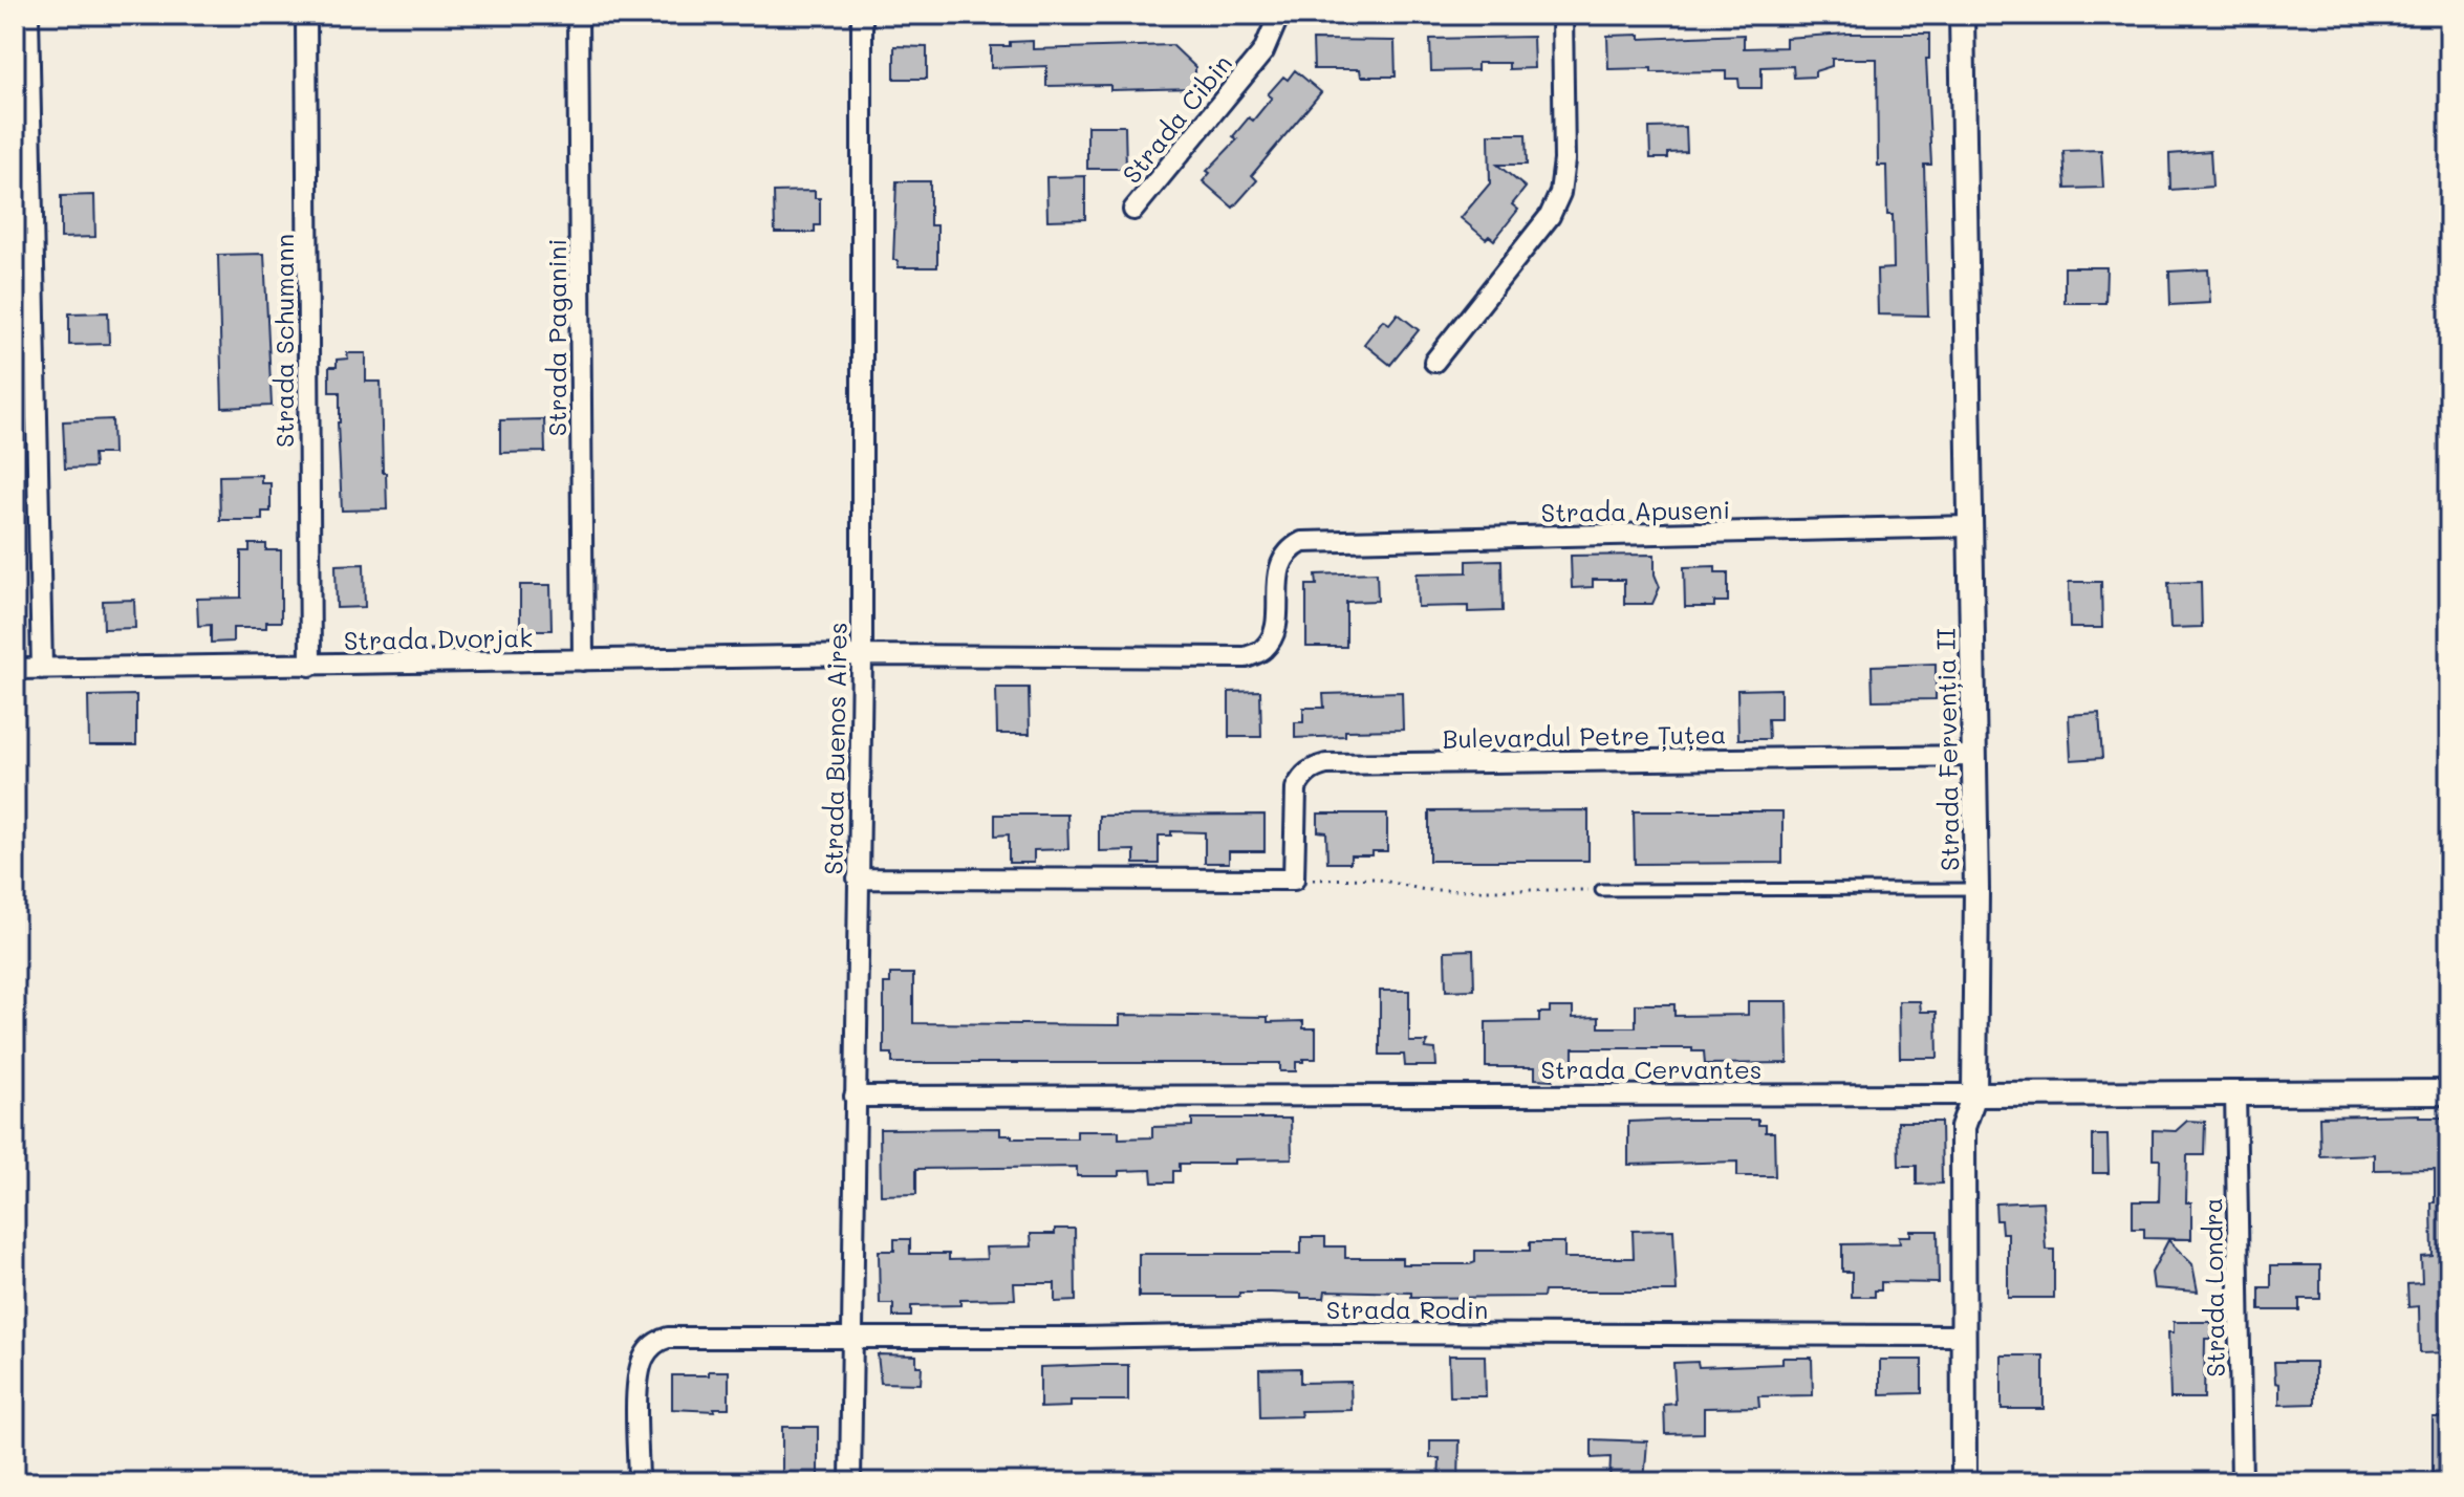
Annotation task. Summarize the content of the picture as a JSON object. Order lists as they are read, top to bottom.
{
  "streets": {
    "street": [
      "Strada Cibin",
      "Strada Paganini",
      "Strada Schumann",
      "Strada Apuseni",
      "Strada Dvorjak",
      "Bulevardul Petre Țuțea",
      "Strada Buenos Aires",
      "Strada Fervenția II",
      "Strada Cervantes",
      "Strada Londra",
      "Strada Rodin"
    ]
  },
  "crossings": [
    ["Strada Paganini", "Strada Dvorjak"],
    ["Strada Schumann", "Strada Dvorjak"],
    ["Strada Apuseni", "Strada Dvorjak"],
    ["Strada Apuseni", "Strada Fervenția II"],
    ["Strada Dvorjak", "Strada Buenos Aires"],
    ["Bulevardul Petre Țuțea", "Strada Fervenția II"],
    ["Strada Buenos Aires", "Strada Cervantes"],
    ["Strada Buenos Aires", "Strada Rodin"],
    ["Strada Fervenția II", "Strada Cervantes"],
    ["Strada Fervenția II", "Strada Rodin"],
    ["Strada Cervantes", "Strada Londra"]
  ]
}
